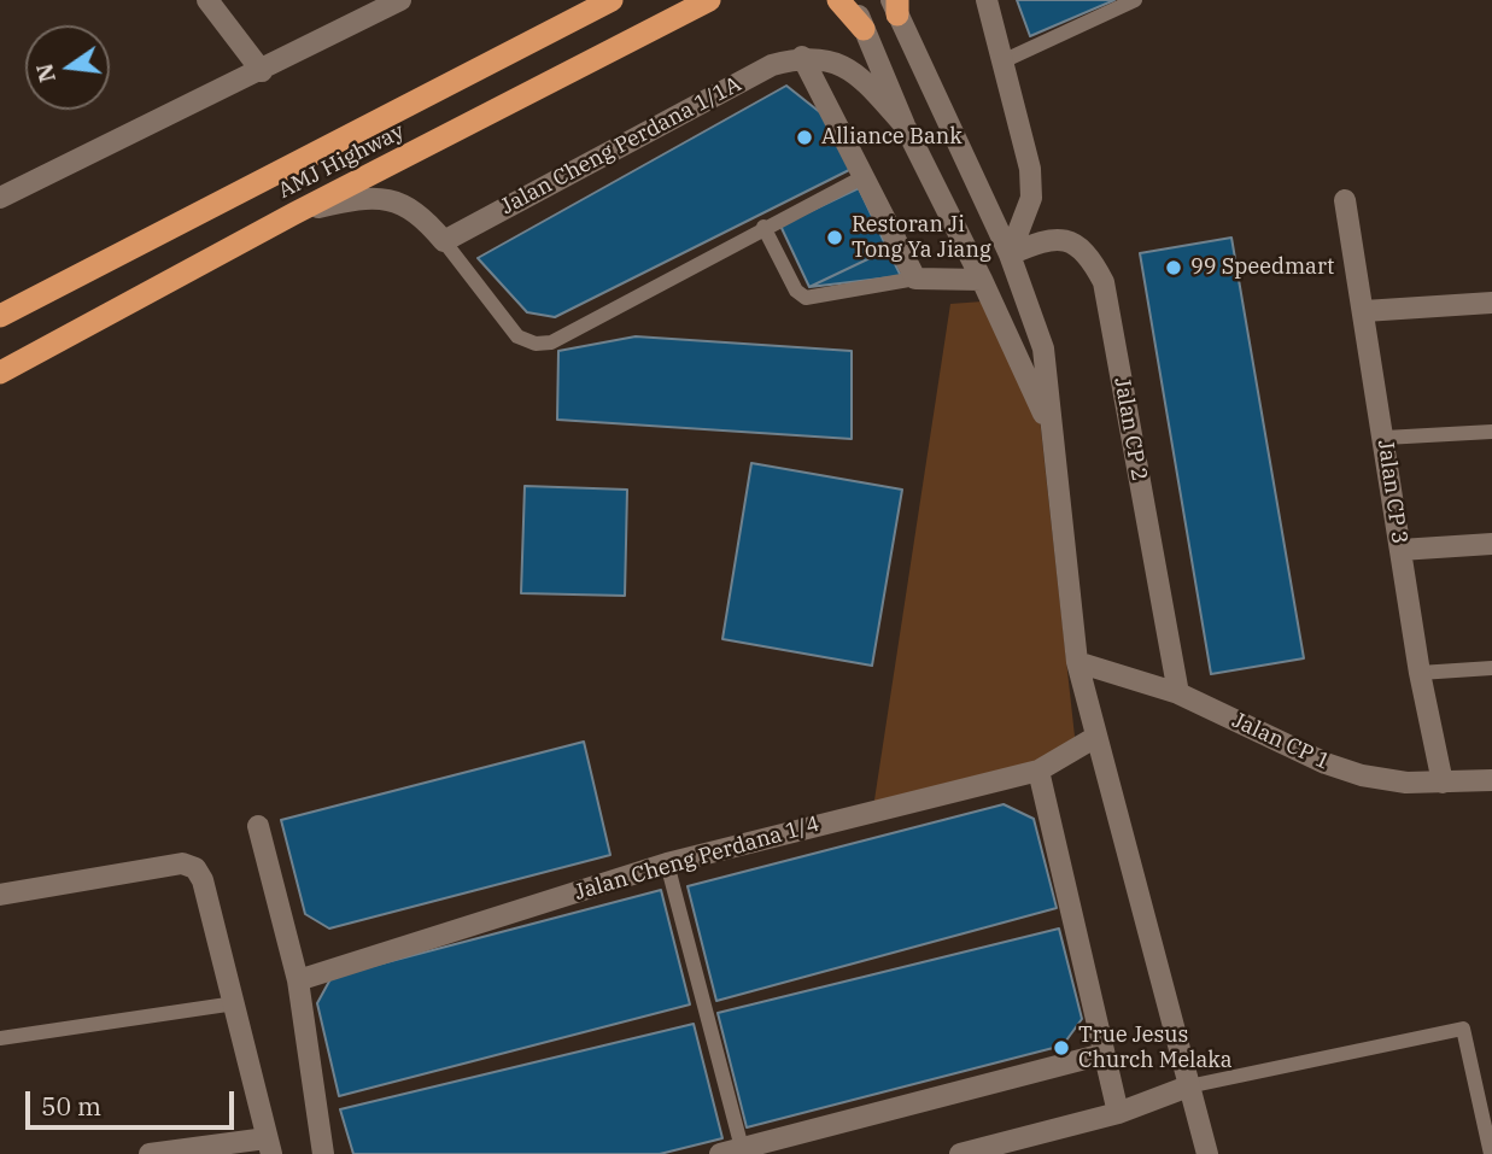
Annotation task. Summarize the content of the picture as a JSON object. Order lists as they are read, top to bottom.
{
  "streets": {
    "highway": ["AMJ Highway"],
    "street": [
      "Jalan Cheng Perdana 1/1A",
      "Jalan CP 2",
      "Jalan CP 3",
      "Jalan CP 1",
      "Jalan Cheng Perdana 1/4"
    ]
  },
  "crossings": [
    ["Jalan CP 2", "Jalan CP 1"],
    ["Jalan CP 3", "Jalan CP 1"]
  ],
  "places": [
    "Alliance Bank",
    "Restoran Ji Tong Ya Jiang",
    "99 Speedmart",
    "True Jesus Church Melaka"
  ],
  "scale_bar": "50 m",
  "north": "left"
}
